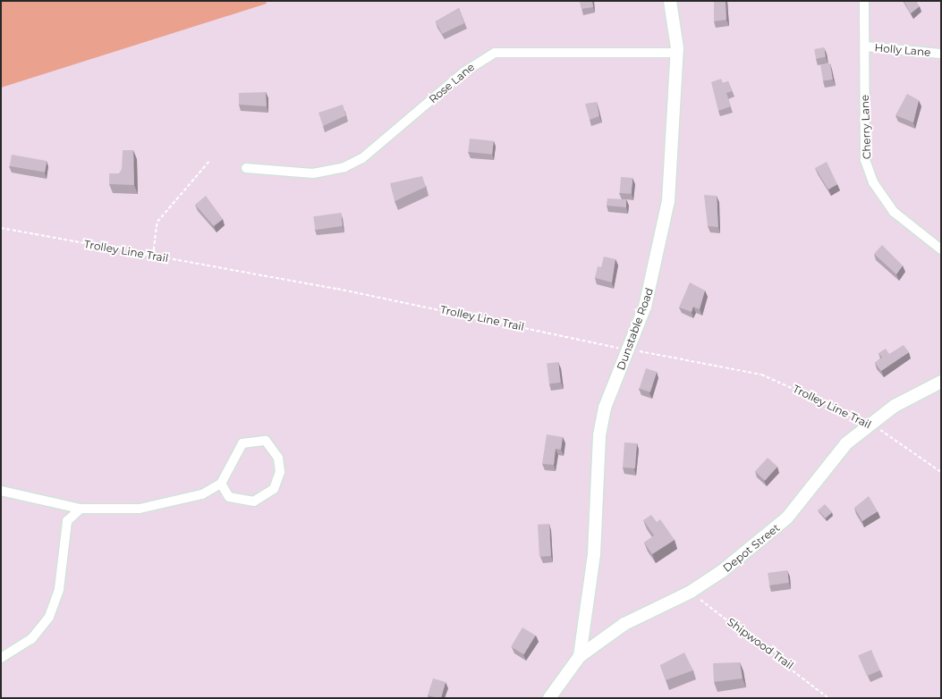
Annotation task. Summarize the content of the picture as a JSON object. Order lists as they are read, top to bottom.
{
  "streets": {
    "street": [
      "Holly Lane",
      "Rose Lane",
      "Cherry Lane",
      "Dunstable Road",
      "Depot Street"
    ],
    "path": ["Trolley Line Trail", "Shipwood Trail"]
  },
  "crossings": [
    ["Holly Lane", "Cherry Lane"],
    ["Rose Lane", "Dunstable Road"],
    ["Trolley Line Trail", "Dunstable Road"],
    ["Trolley Line Trail", "Depot Street"],
    ["Dunstable Road", "Depot Street"],
    ["Depot Street", "Shipwood Trail"]
  ]
}
